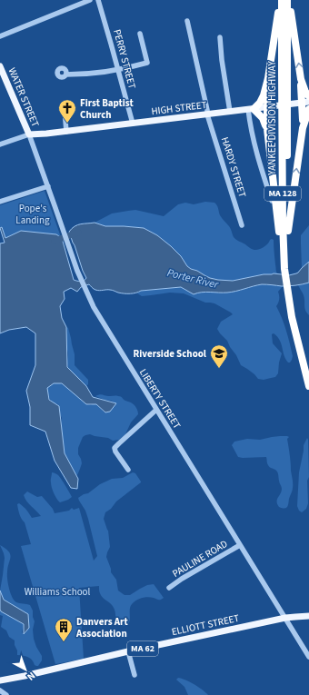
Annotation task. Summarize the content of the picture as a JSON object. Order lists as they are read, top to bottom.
{
  "streets": {
    "highway": ["YANKEE DIVISION HIGHWAY", "MA 128"],
    "main road": [
      "WATER STREET",
      "HIGH STREET",
      "ELLIOTT STREET",
      "MA 62"
    ],
    "street": [
      "PERRY STREET",
      "HARDY STREET",
      "LIBERTY STREET",
      "PAULINE ROAD"
    ]
  },
  "crossings": [
    ["PERRY STREET", "HIGH STREET"],
    ["WATER STREET", "HIGH STREET"],
    ["WATER STREET", "LIBERTY STREET"],
    ["HIGH STREET", "HARDY STREET"],
    ["HIGH STREET", "LIBERTY STREET"],
    ["LIBERTY STREET", "PAULINE ROAD"],
    ["LIBERTY STREET", "ELLIOTT STREET"]
  ],
  "water": ["Porter River"],
  "parks": ["Pope's Landing", "Williams School"],
  "places": {
    "church": ["First Baptist Church"],
    "school or university": ["Riverside School"],
    "building": ["Danvers Art Association"]
  },
  "north": "bottom right"
}
